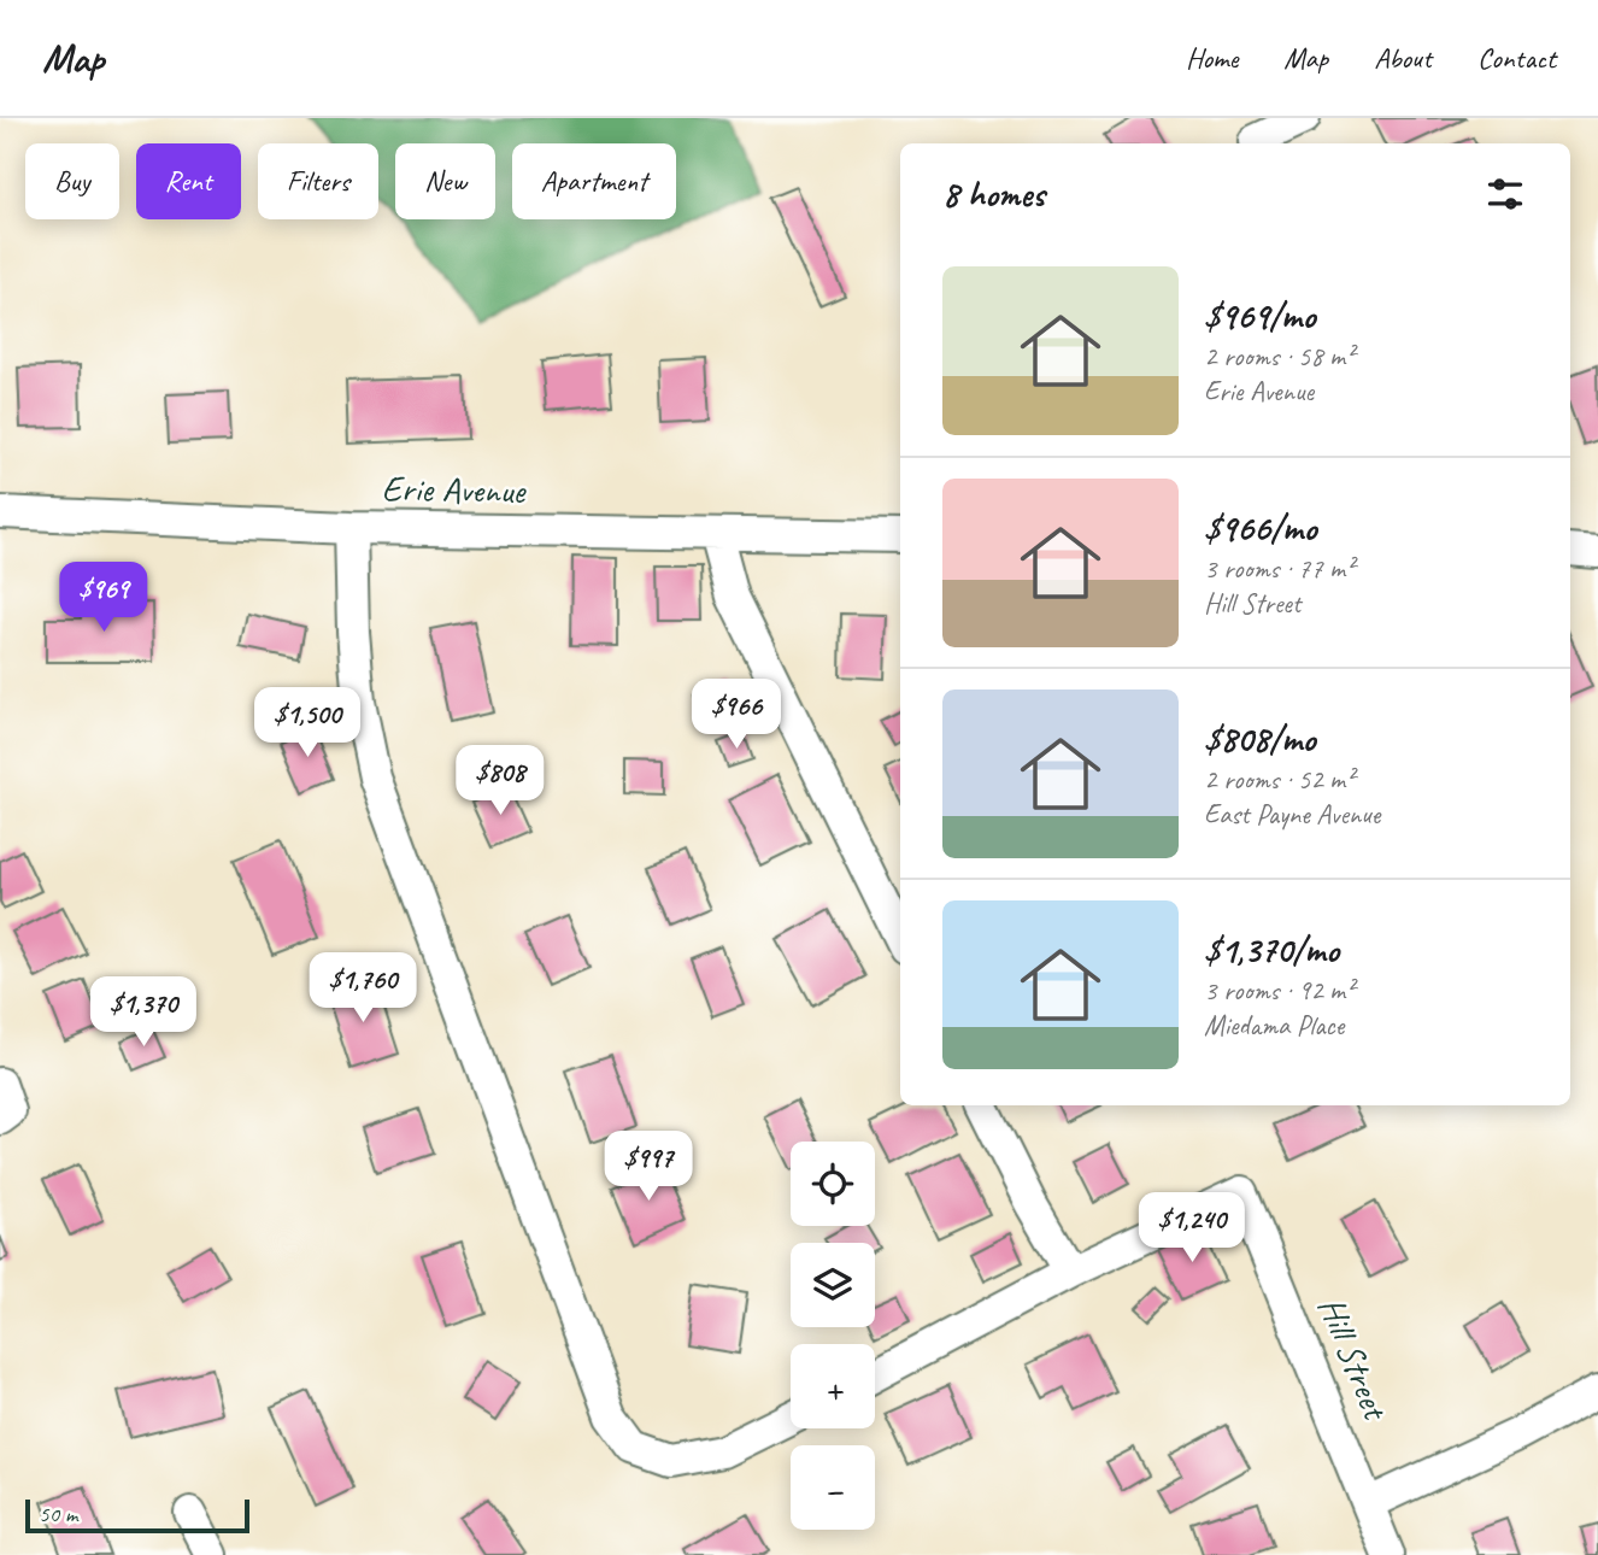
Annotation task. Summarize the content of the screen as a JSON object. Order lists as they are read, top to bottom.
{
  "streets": {
    "street": ["Erie Avenue", "Hill Street"]
  },
  "scale_bar": "50 m",
  "page": {
    "header": "Map",
    "nav": [
      "Home",
      "Map",
      "About",
      "Contact"
    ],
    "chip": [
      "Buy",
      "Rent",
      "Filters",
      "New",
      "Apartment"
    ],
    "heading": "8 homes",
    "list": [
      {
        "name": "$969/mo",
        "note": "2 rooms · 58 m² · Erie Avenue"
      },
      {
        "name": "$966/mo",
        "note": "3 rooms · 77 m² · Hill Street"
      },
      {
        "name": "$808/mo",
        "note": "2 rooms · 52 m² · East Payne Avenue"
      },
      {
        "name": "$1,370/mo",
        "note": "3 rooms · 92 m² · Miedama Place"
      }
    ],
    "price": [
      "$969",
      "$966",
      "$1,500",
      "$808",
      "$1,760",
      "$1,370",
      "$997",
      "$1,240"
    ],
    "map_buttons": ["+", "−"],
    "scale": "50 m"
  }
}
